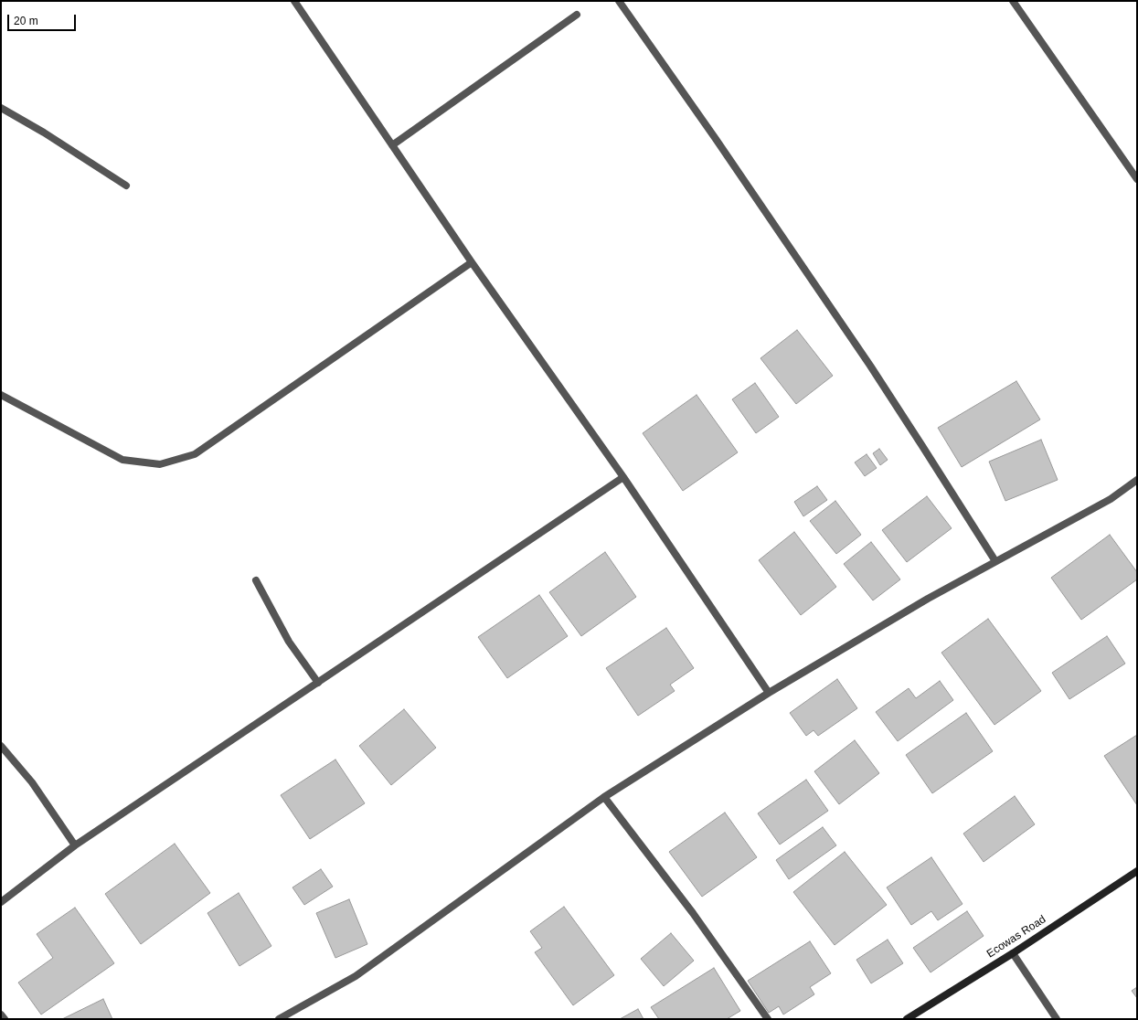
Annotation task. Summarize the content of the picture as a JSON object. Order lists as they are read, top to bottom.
{
  "streets": {
    "street": ["Ecowas Road"]
  },
  "scale_bar": "20 m"
}
